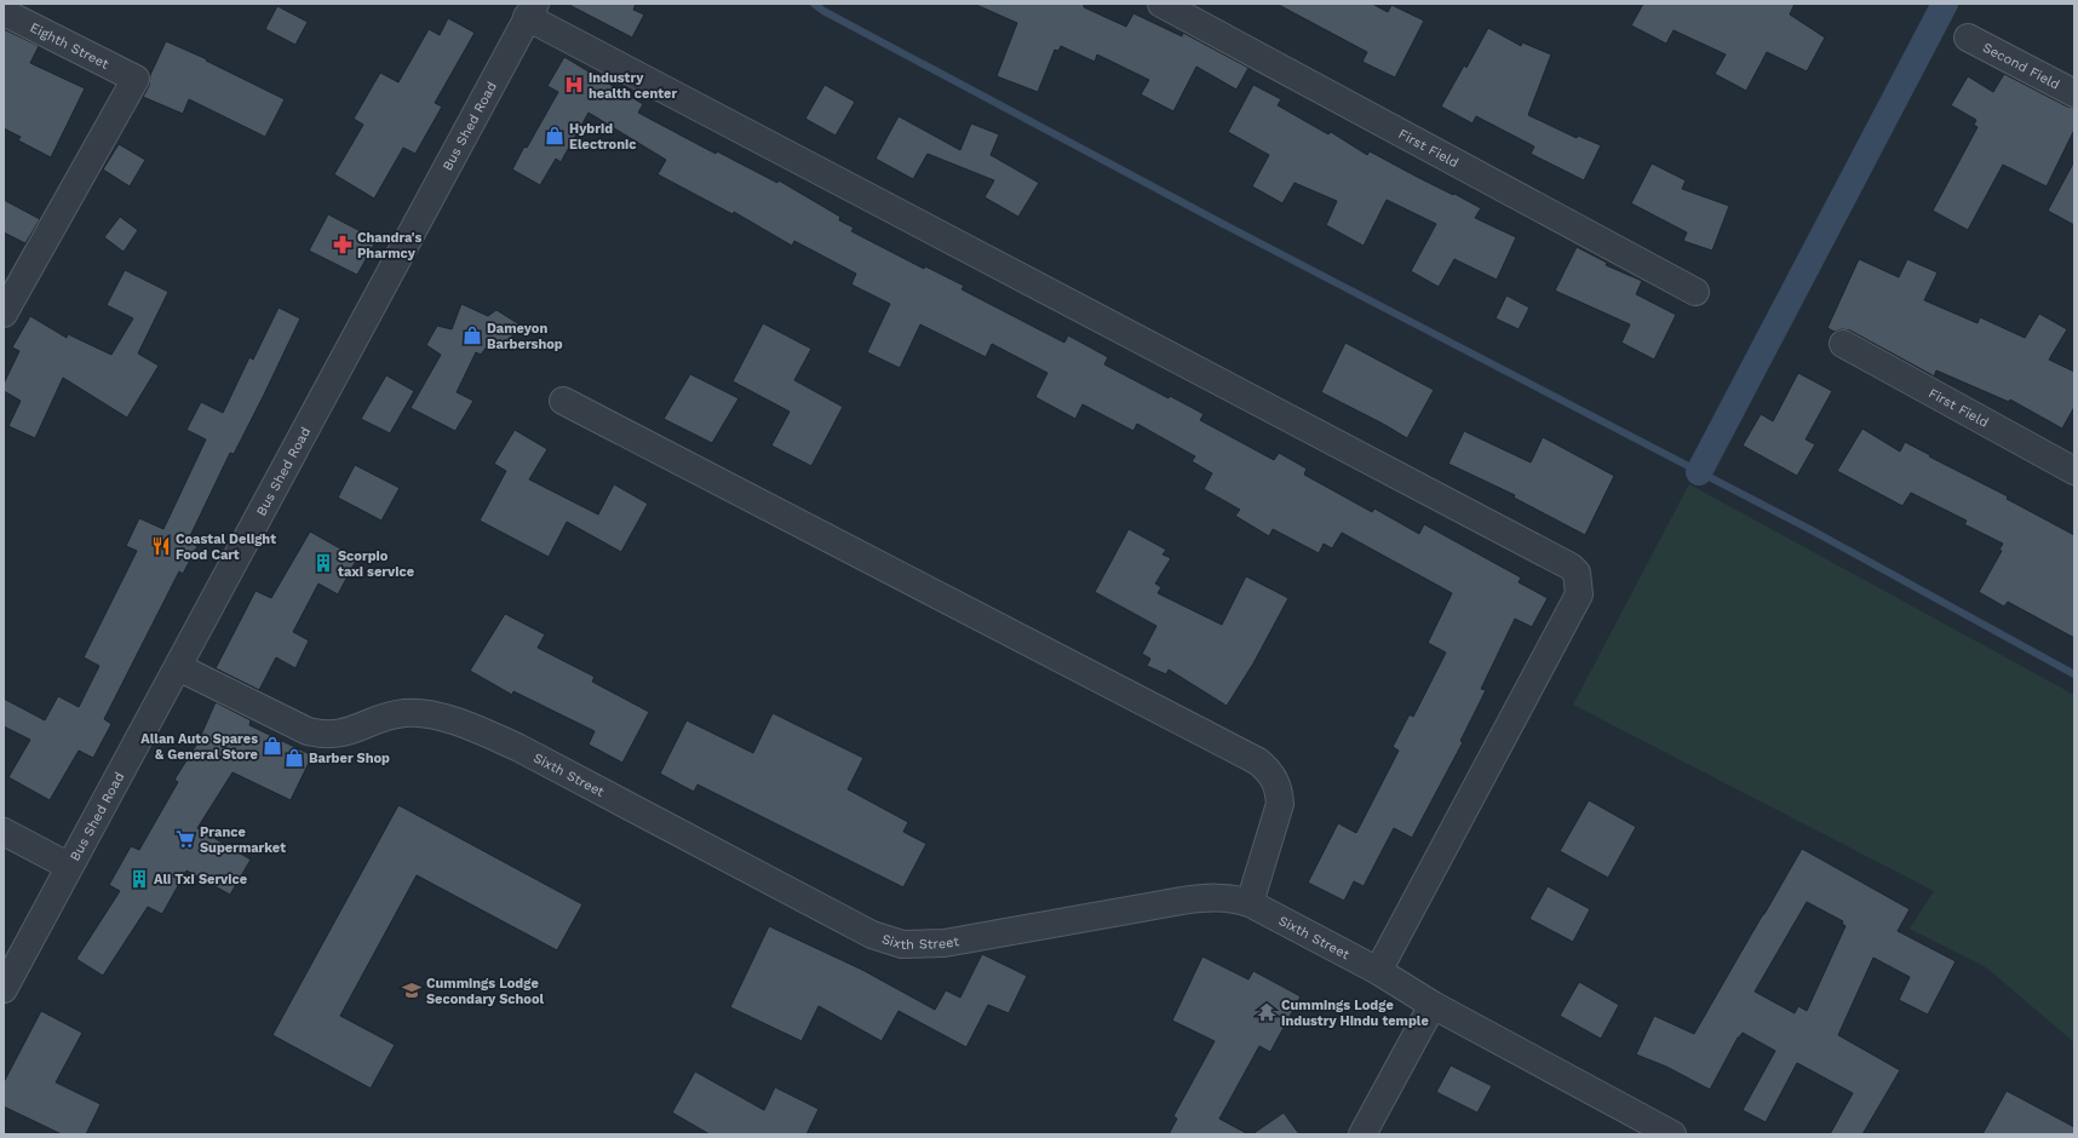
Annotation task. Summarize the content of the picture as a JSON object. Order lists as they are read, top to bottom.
{
  "streets": {
    "street": [
      "Eighth Street",
      "Second Field",
      "Bus Shed Road",
      "First Field",
      "Sixth Street"
    ]
  },
  "crossings": [
    ["Bus Shed Road", "Sixth Street"]
  ],
  "places": {
    "hospital": ["industry health center"],
    "shop": [
      "Hybrid Electronic",
      "Dameyon Barbershop",
      "Allan Auto Spares & General Store",
      "Barber Shop"
    ],
    "pharmacy": ["Chandra's Pharmcy"],
    "restaurant": ["Coastal Delight Food Cart"],
    "building": ["Scorpio taxi service", "Ali Txi Service"],
    "supermarket": ["Prance Supermarket"],
    "school or university": ["Cummings Lodge Secondary School"],
    "temple": ["Cummings Lodge Industry Hindu temple"]
  }
}
